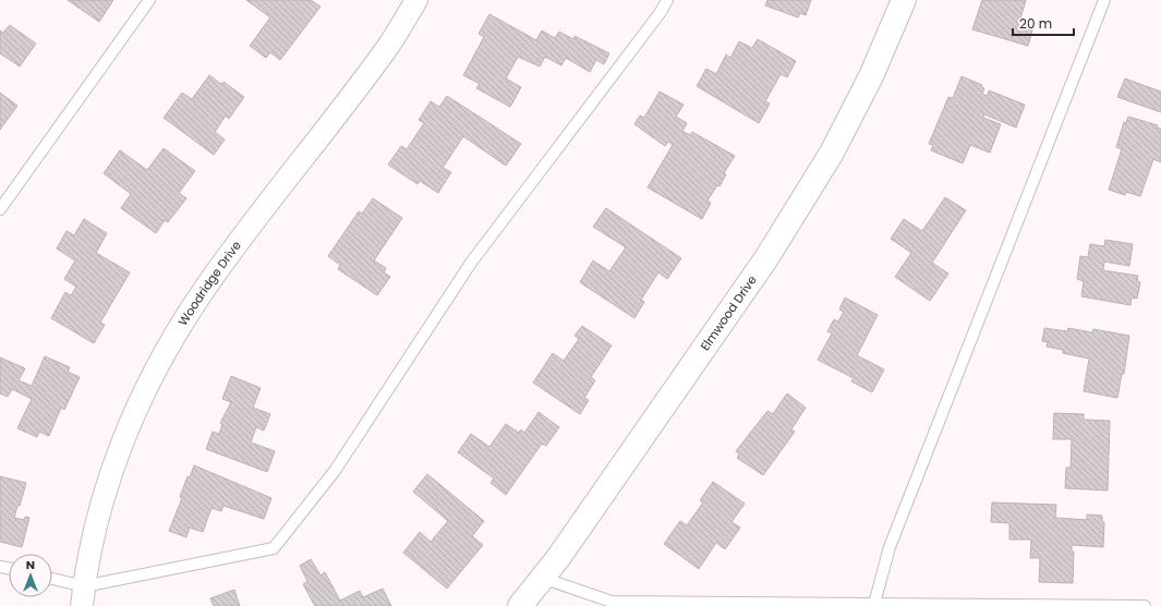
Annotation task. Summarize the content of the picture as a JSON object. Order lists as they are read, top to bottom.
{
  "streets": {
    "street": ["Woodridge Drive", "Elmwood Drive"]
  },
  "scale_bar": "20 m",
  "north": "top"
}
